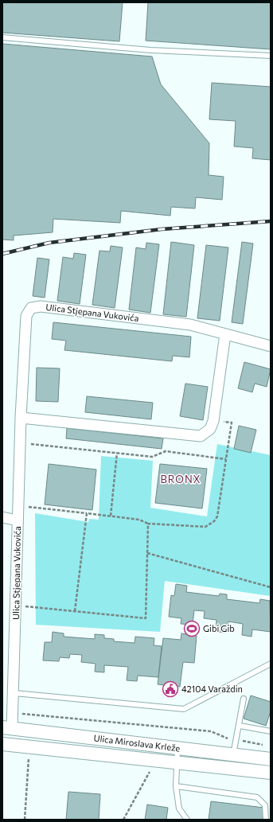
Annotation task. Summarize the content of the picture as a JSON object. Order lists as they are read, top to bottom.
{
  "streets": {
    "street": ["Ulica Stjepana Vukovića", "Ulica Miroslava Krleže"]
  },
  "crossings": [
    ["Ulica Stjepana Vukovića", "Ulica Miroslava Krleže"]
  ],
  "districts": ["BRONX"],
  "places": {
    "sports": ["Gibi Gib"],
    "public building": ["42104 Varaždin"]
  }
}
